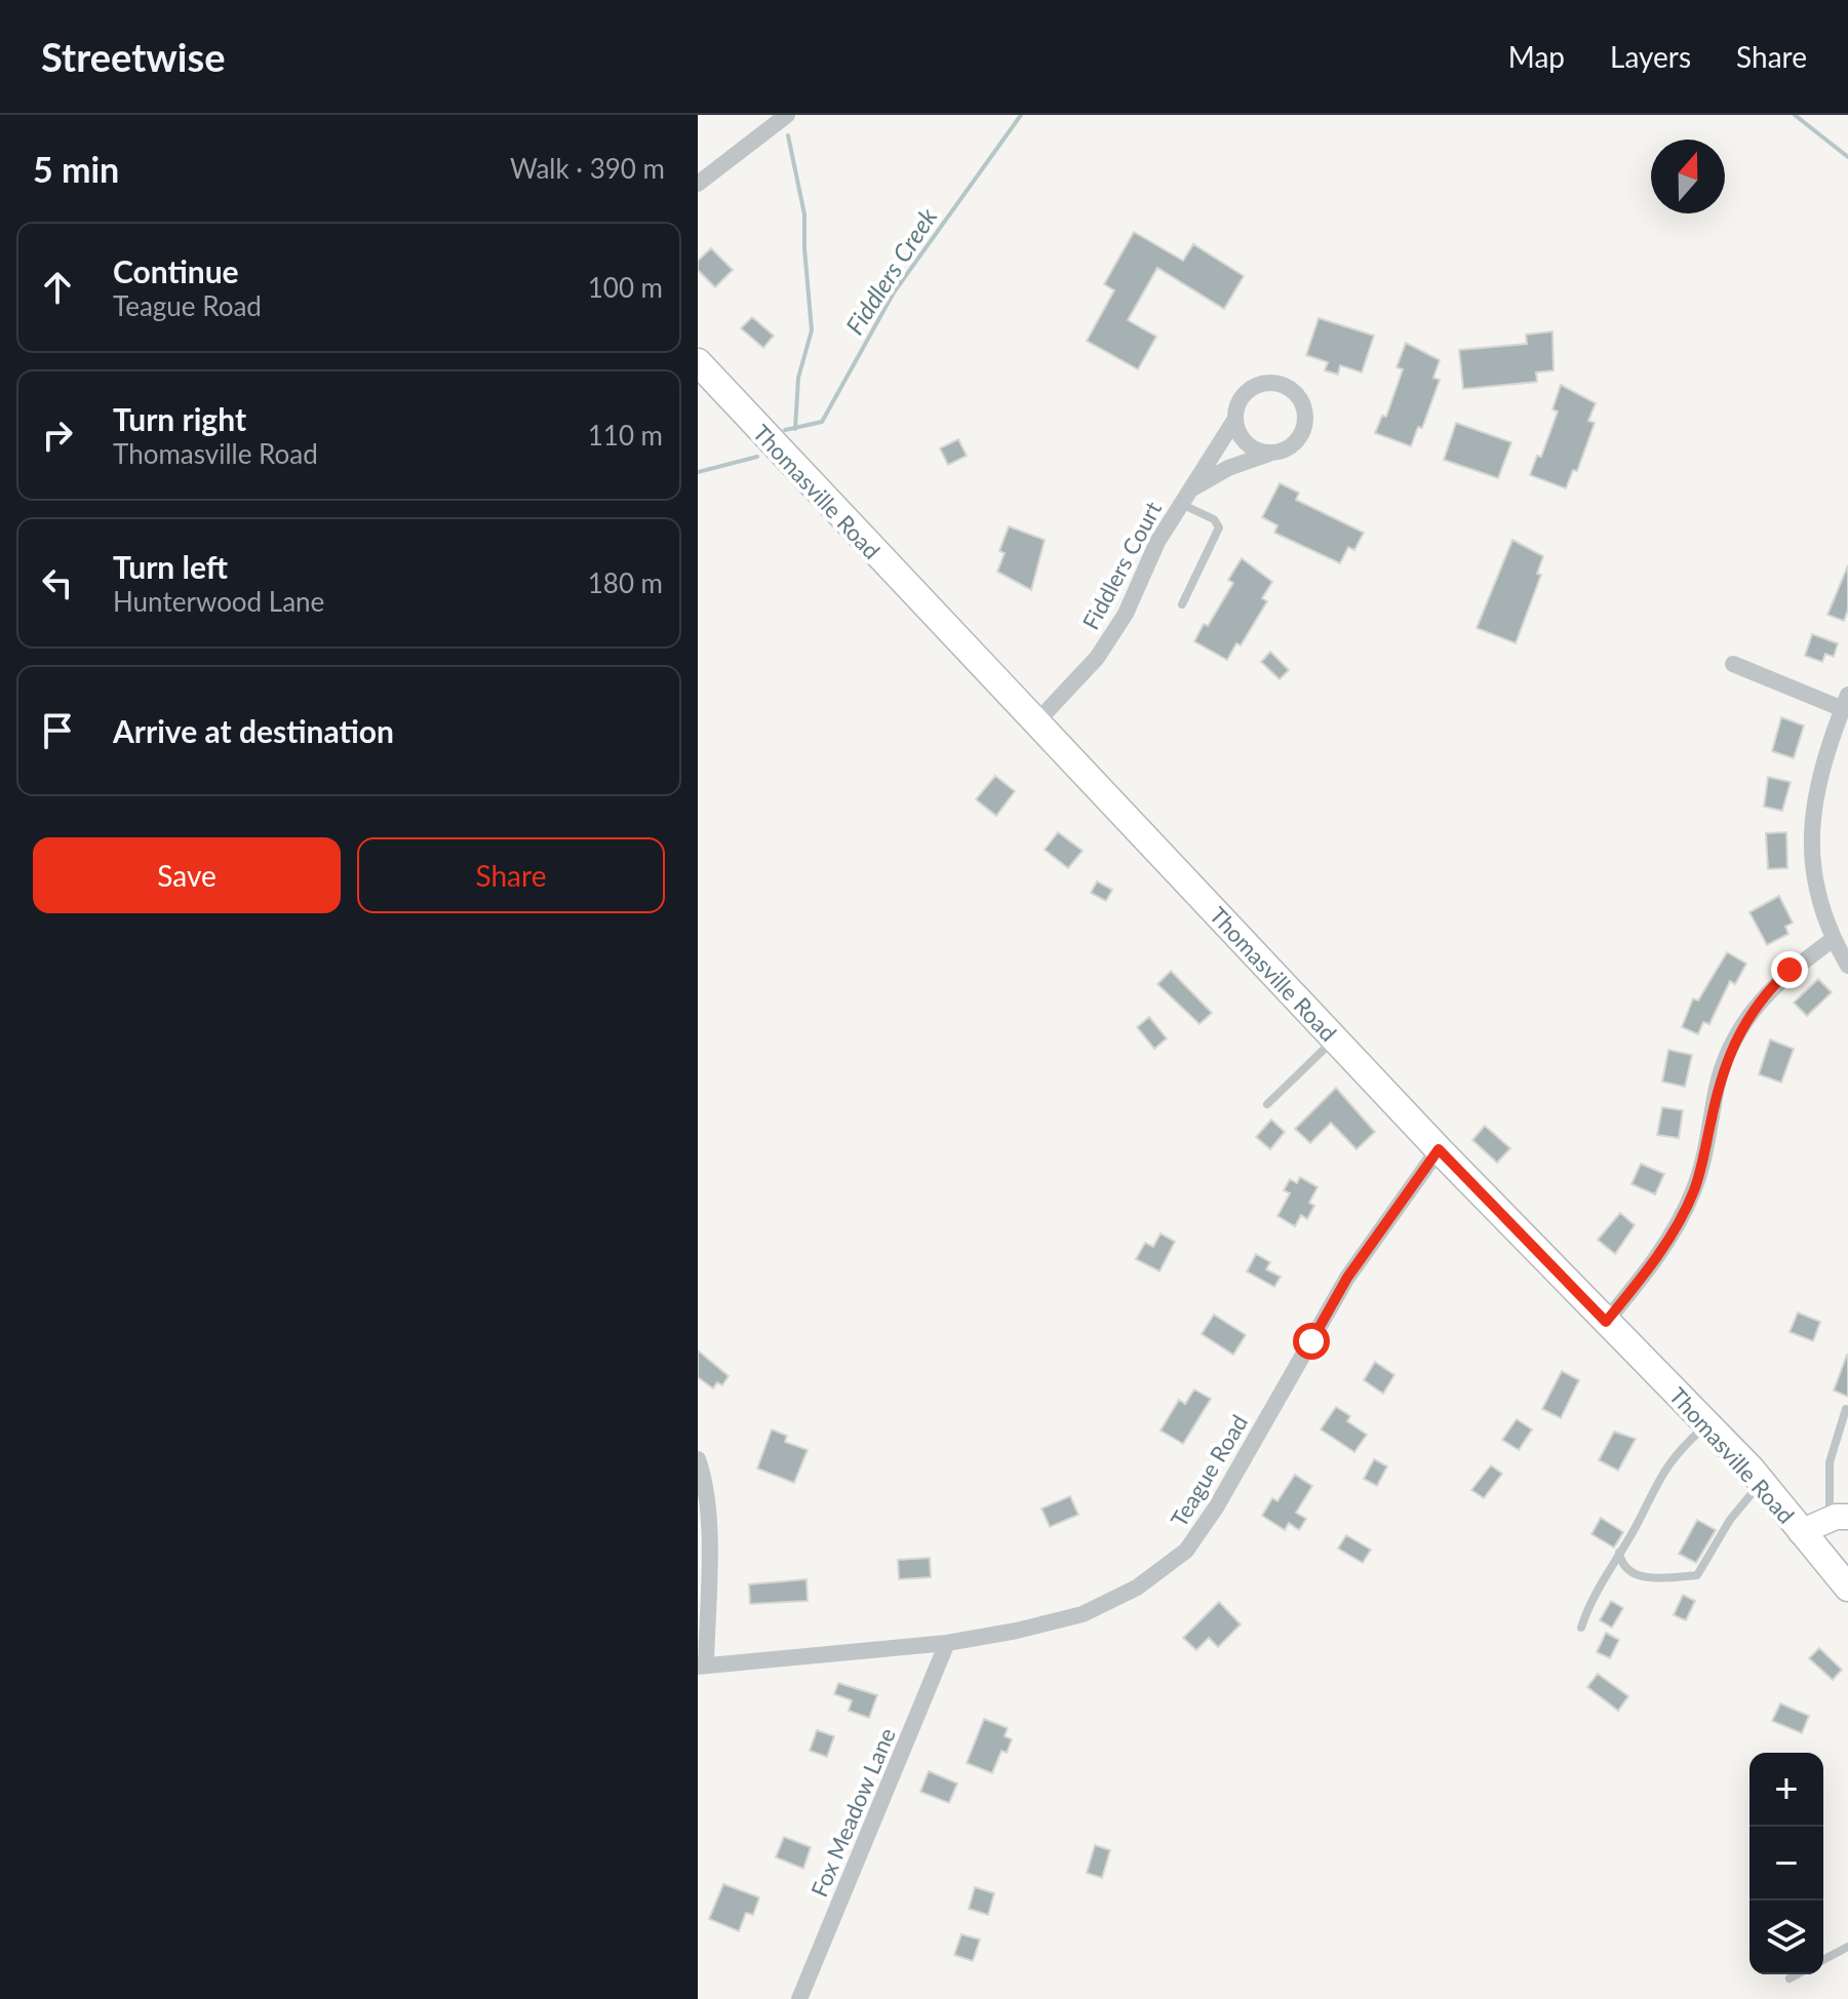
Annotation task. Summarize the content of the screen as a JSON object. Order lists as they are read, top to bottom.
{
  "streets": {
    "main road": ["Thomasville Road"],
    "street": ["Fiddlers Court", "Teague Road", "Fox Meadow Lane"]
  },
  "crossings": [
    ["Thomasville Road", "Fiddlers Court"],
    ["Thomasville Road", "Teague Road"],
    ["Teague Road", "Fox Meadow Lane"]
  ],
  "water": ["Fiddlers Creek"],
  "north": "top",
  "page": {
    "header": "Streetwise",
    "nav": ["Map", "Layers", "Share"],
    "heading": ["5 min", "Walk · 390 m"],
    "list": [
      ["Continue", "Teague Road", "100 m"],
      ["Turn right", "Thomasville Road", "110 m"],
      ["Turn left", "Hunterwood Lane", "180 m"],
      "Arrive at destination"
    ],
    "buttons": ["Save", "Share"],
    "map_buttons": ["+", "−"]
  }
}
